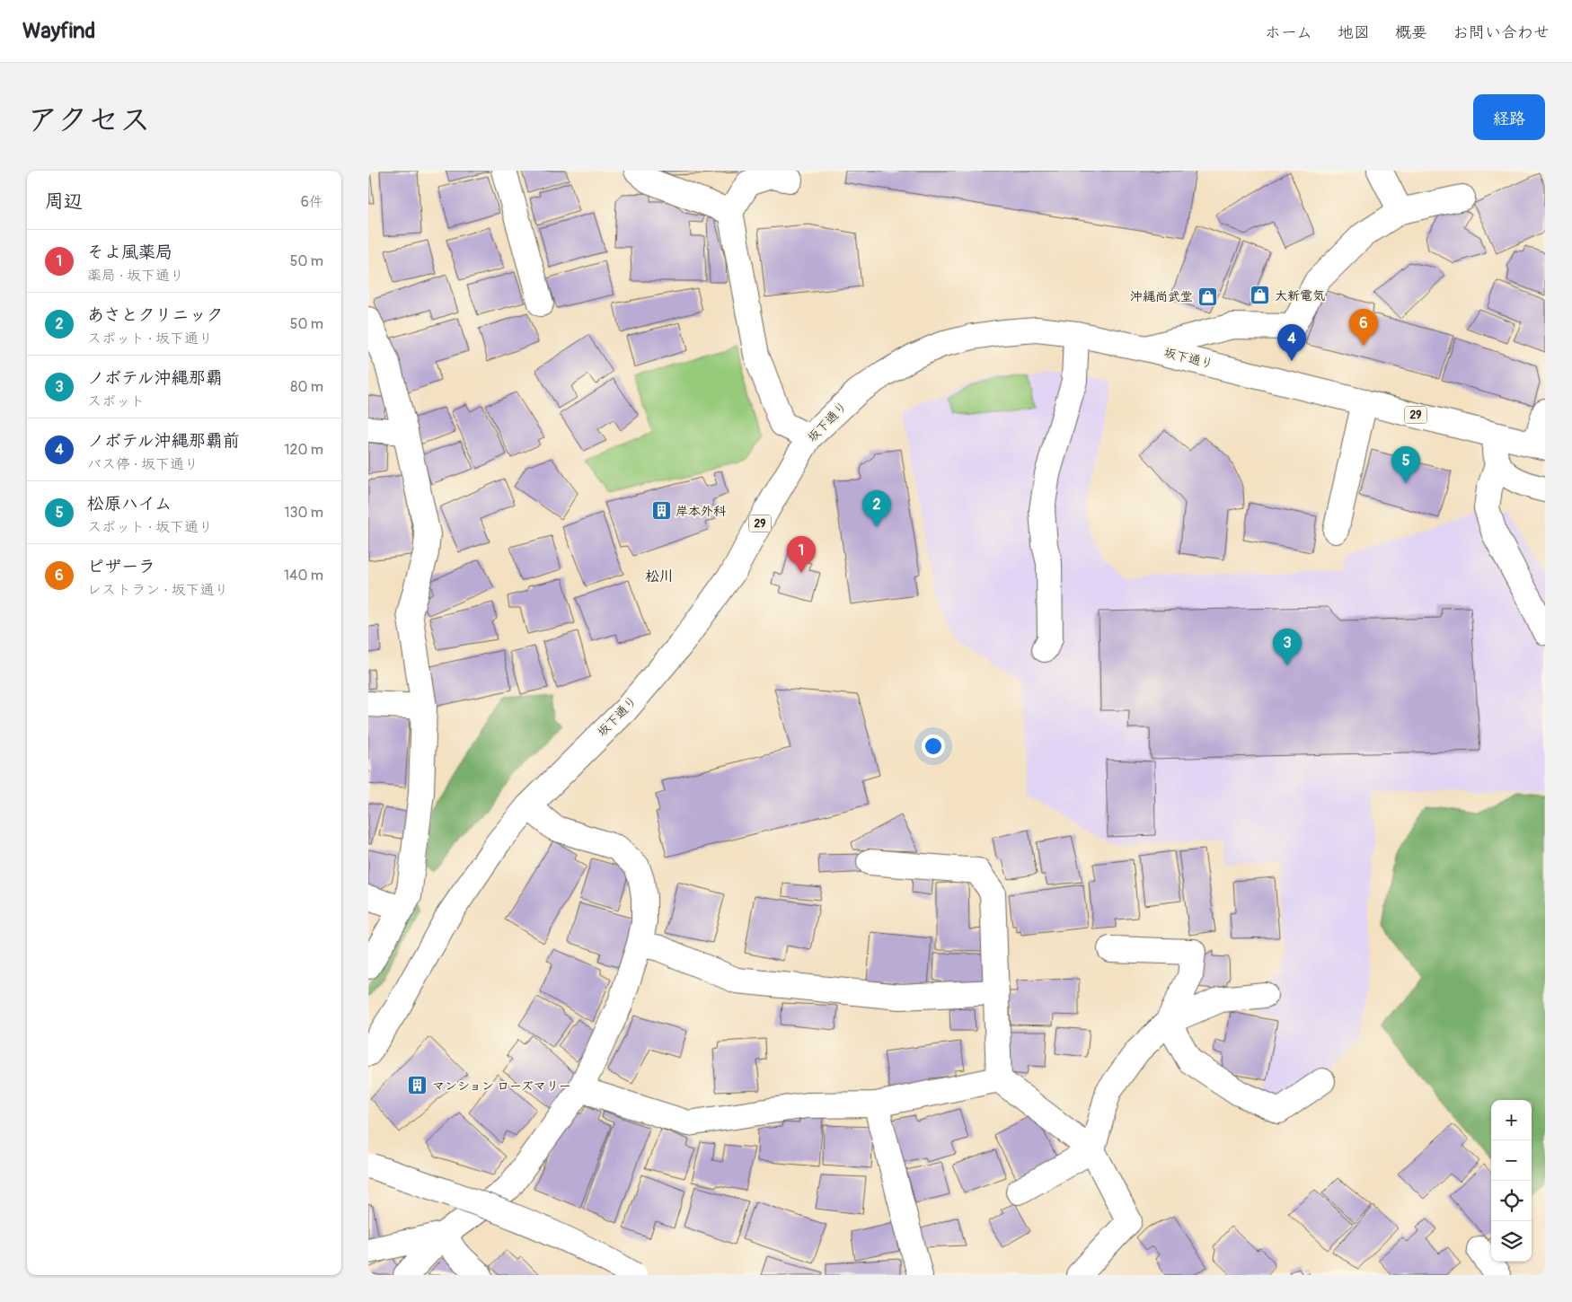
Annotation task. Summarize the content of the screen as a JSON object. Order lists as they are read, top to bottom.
{
  "streets": {
    "street": ["坂下通り", "29"]
  },
  "districts": ["松川"],
  "places": {
    "shop": ["大新電気", "沖縄尚武堂"],
    "building": ["岸本外科", "マンション ローズマリー"]
  },
  "page": {
    "header": "Wayfind",
    "nav": [
      "ホーム",
      "地図",
      "概要",
      "お問い合わせ"
    ],
    "title": "アクセス",
    "buttons": "経路",
    "heading": ["周辺", "6件"],
    "list": [
      {
        "mark": "1",
        "name": "そよ風薬局",
        "note": "薬局 · 坂下通り",
        "value": "50 m"
      },
      {
        "mark": "2",
        "name": "あさとクリニック",
        "note": "スポット · 坂下通り",
        "value": "50 m"
      },
      {
        "mark": "3",
        "name": "ノボテル沖縄那覇",
        "note": "スポット",
        "value": "80 m"
      },
      {
        "mark": "4",
        "name": "ノボテル沖縄那覇前",
        "note": "バス停 · 坂下通り",
        "value": "120 m"
      },
      {
        "mark": "5",
        "name": "松原ハイム",
        "note": "スポット · 坂下通り",
        "value": "130 m"
      },
      {
        "mark": "6",
        "name": "ピザーラ",
        "note": "レストラン · 坂下通り",
        "value": "140 m"
      }
    ],
    "pins": [
      "6",
      "4",
      "5",
      "2",
      "1",
      "3"
    ],
    "map_buttons": ["+", "−"]
  }
}
